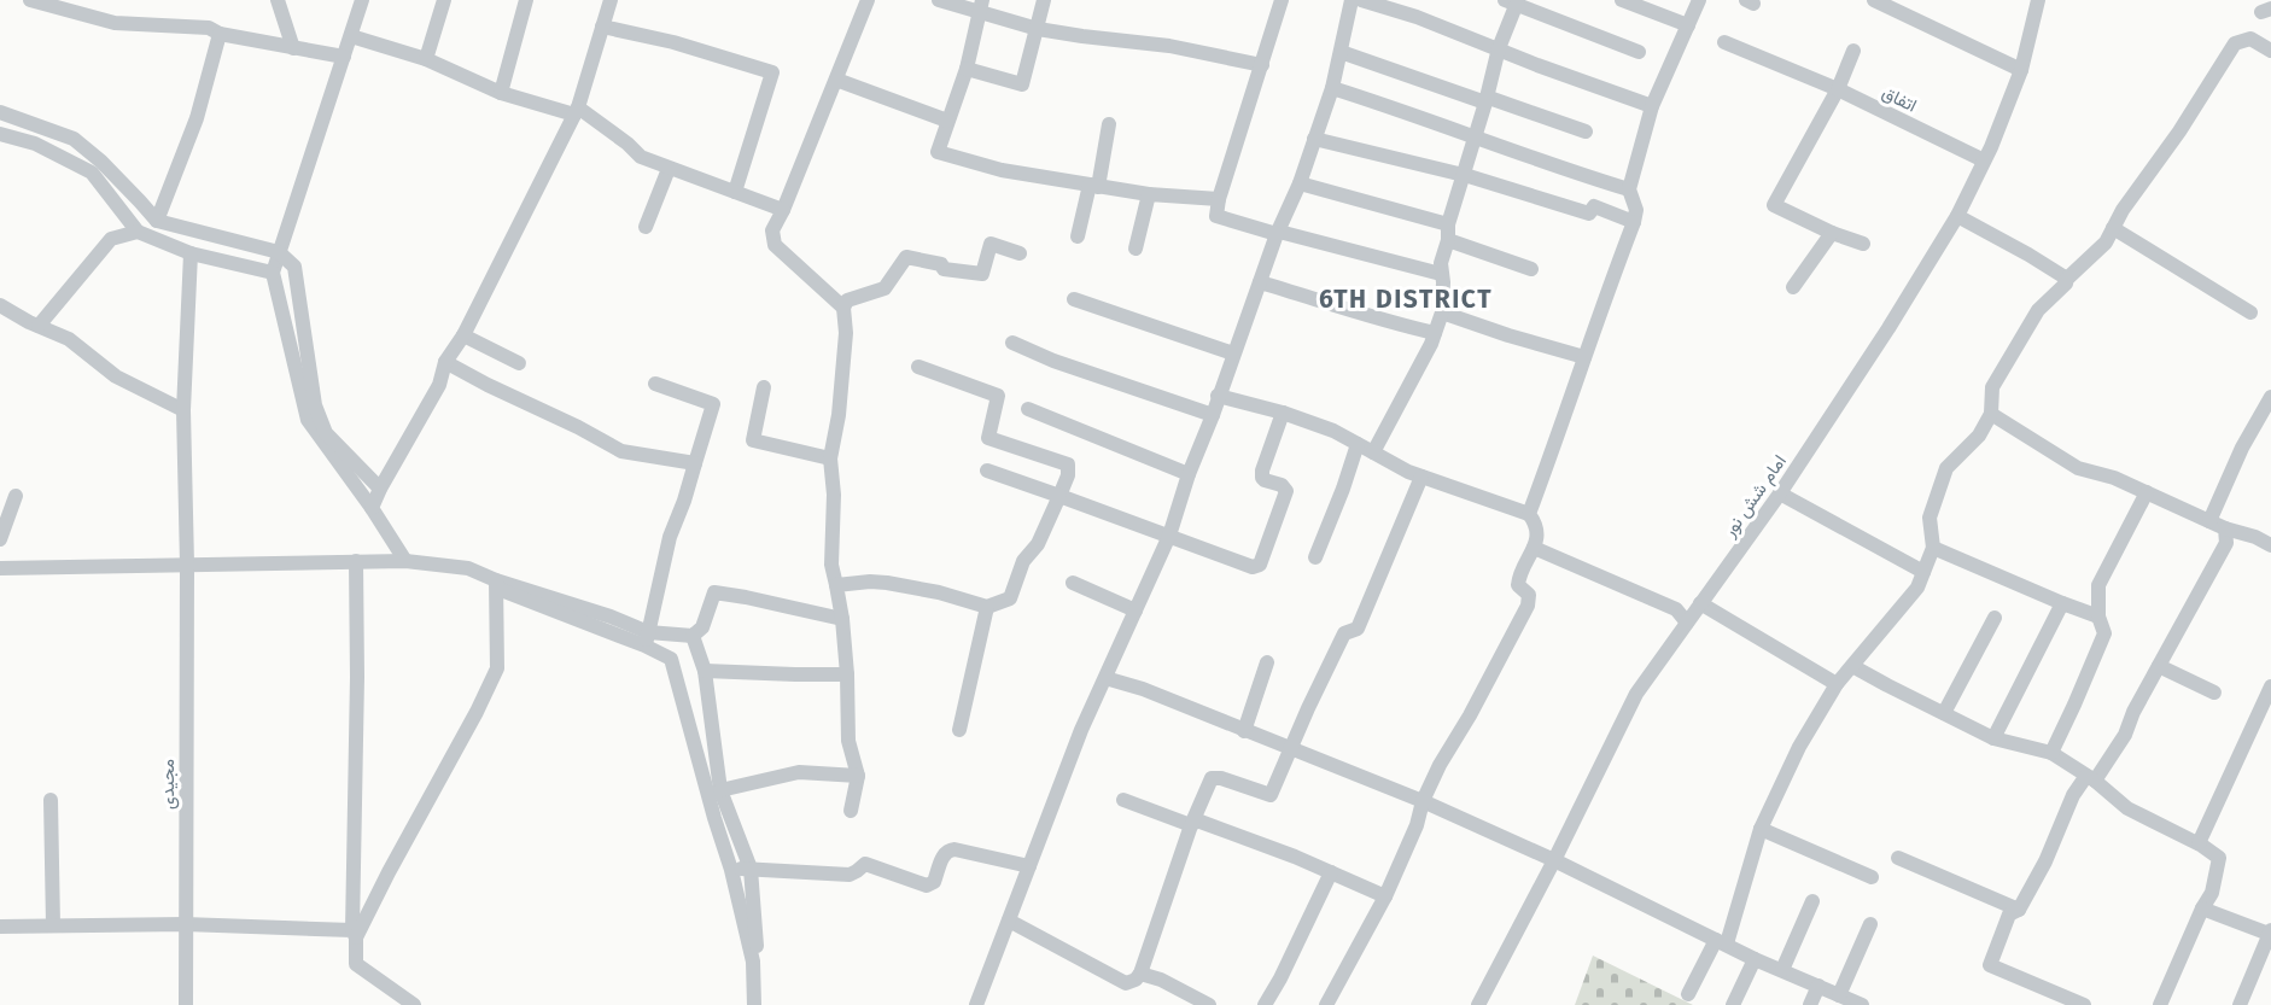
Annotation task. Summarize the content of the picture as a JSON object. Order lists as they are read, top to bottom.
{
  "streets": {
    "street": ["اتفاق", "امام شش نور", "مجیدی"]
  },
  "crossings": [
    ["اتفاق", "امام شش نور"]
  ],
  "districts": ["6TH DISTRICT"]
}
